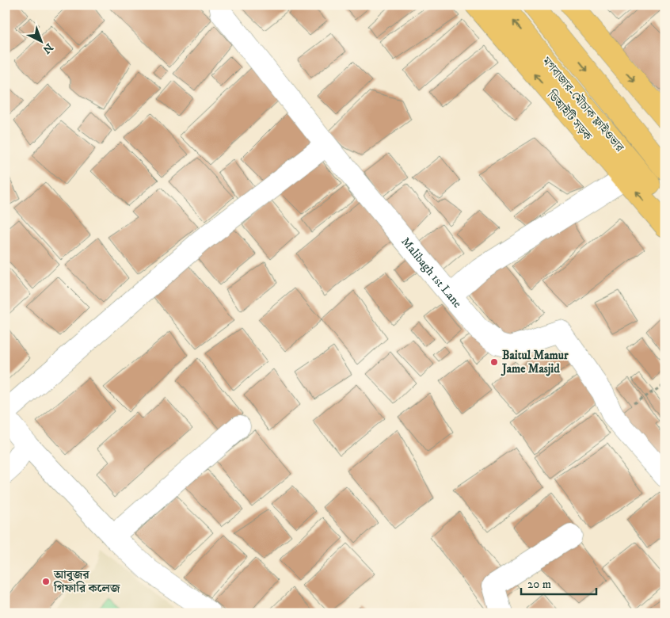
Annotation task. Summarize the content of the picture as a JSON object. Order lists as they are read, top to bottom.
{
  "streets": {
    "main road": ["মগবাজার-মৌচাক ফ্লাইওভার", "ডিআইটি সড়ক"],
    "street": ["Malibagh 1st Lane"]
  },
  "places": ["Baitul Mamur Jame Masjid", "আবুজর গিফারি কলেজ"],
  "scale_bar": "20 m",
  "north": "bottom right"
}
